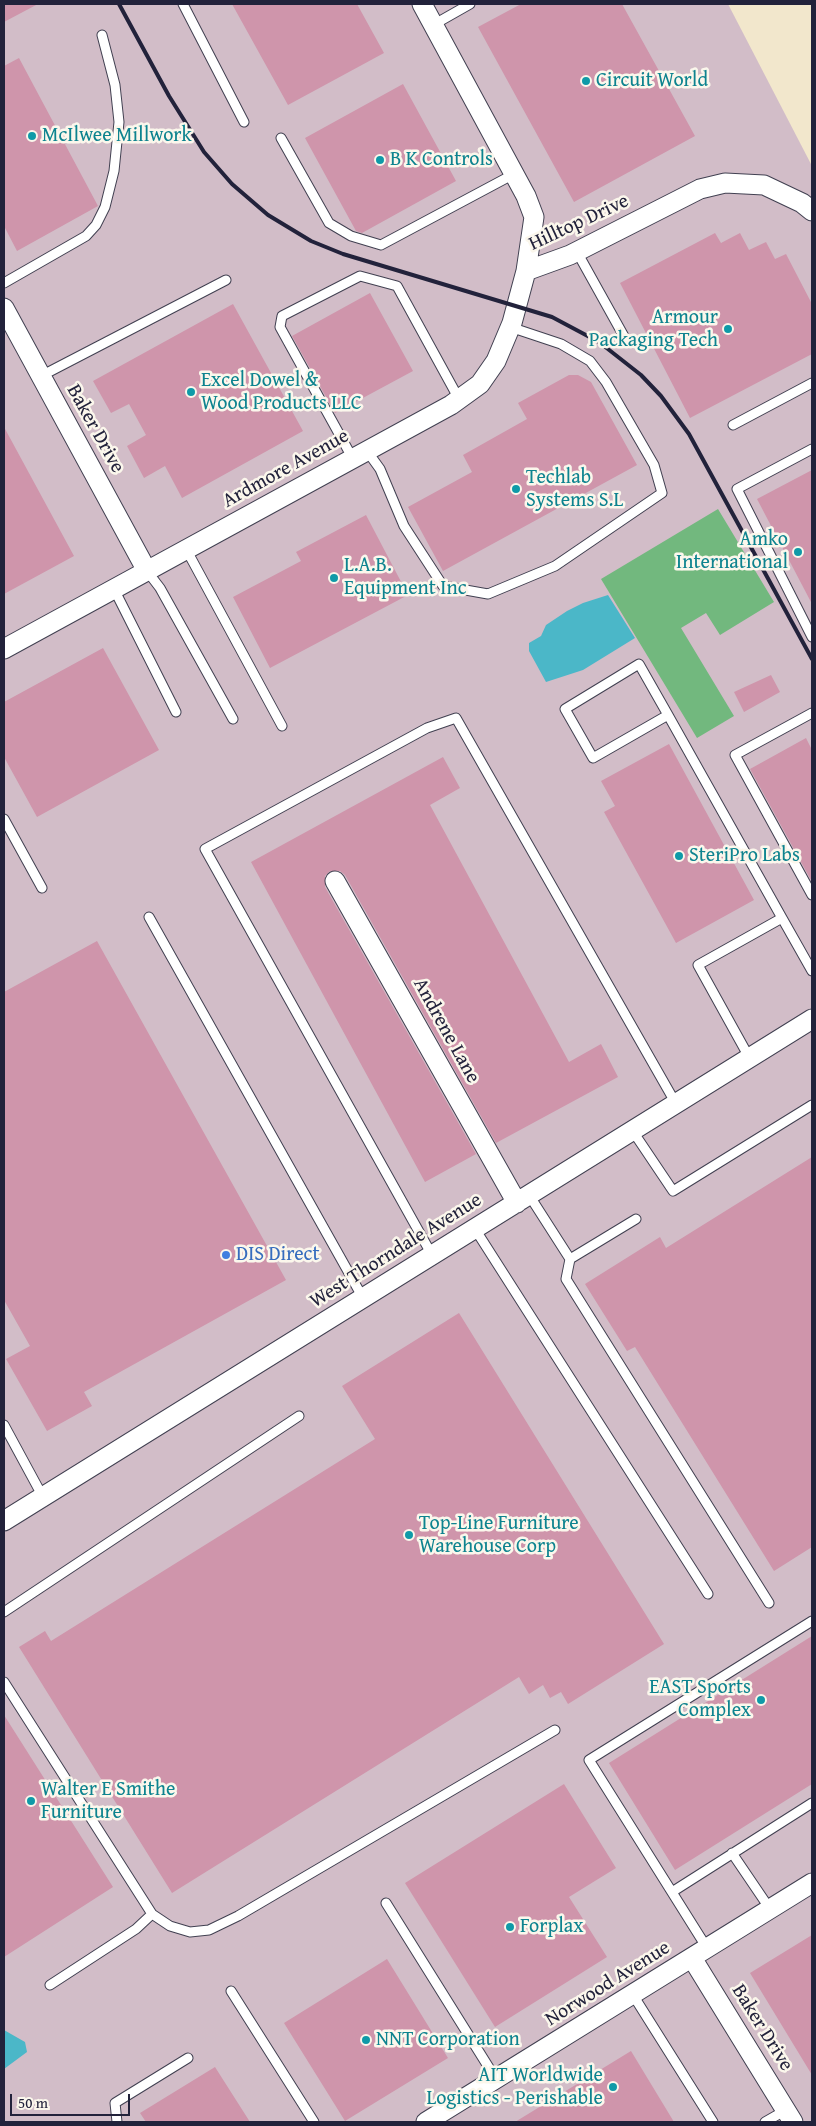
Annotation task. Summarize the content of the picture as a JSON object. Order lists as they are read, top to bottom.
{
  "streets": {
    "street": [
      "Hilltop Drive",
      "Baker Drive",
      "Ardmore Avenue",
      "Andrene Lane",
      "West Thorndale Avenue",
      "Norwood Avenue"
    ]
  },
  "crossings": [
    ["Hilltop Drive", "Ardmore Avenue"],
    ["Baker Drive", "Ardmore Avenue"],
    ["Baker Drive", "Norwood Avenue"],
    ["Andrene Lane", "West Thorndale Avenue"]
  ],
  "places": [
    "Circuit World",
    "McIlwee Millwork",
    "B K Controls",
    "Armour Packaging Tech",
    "Excel Dowel & Wood Products LLC",
    "Techlab Systems S.L",
    "Amko International",
    "L.A.B. Equipment Inc",
    "SteriPro Labs",
    "DIS Direct",
    "Top-Line Furniture Warehouse Corp",
    "EAST Sports Complex",
    "Walter E Smithe Furniture",
    "Forplax",
    "NNT Corporation",
    "AIT Worldwide Logistics - Perishable"
  ],
  "scale_bar": "50 m"
}
